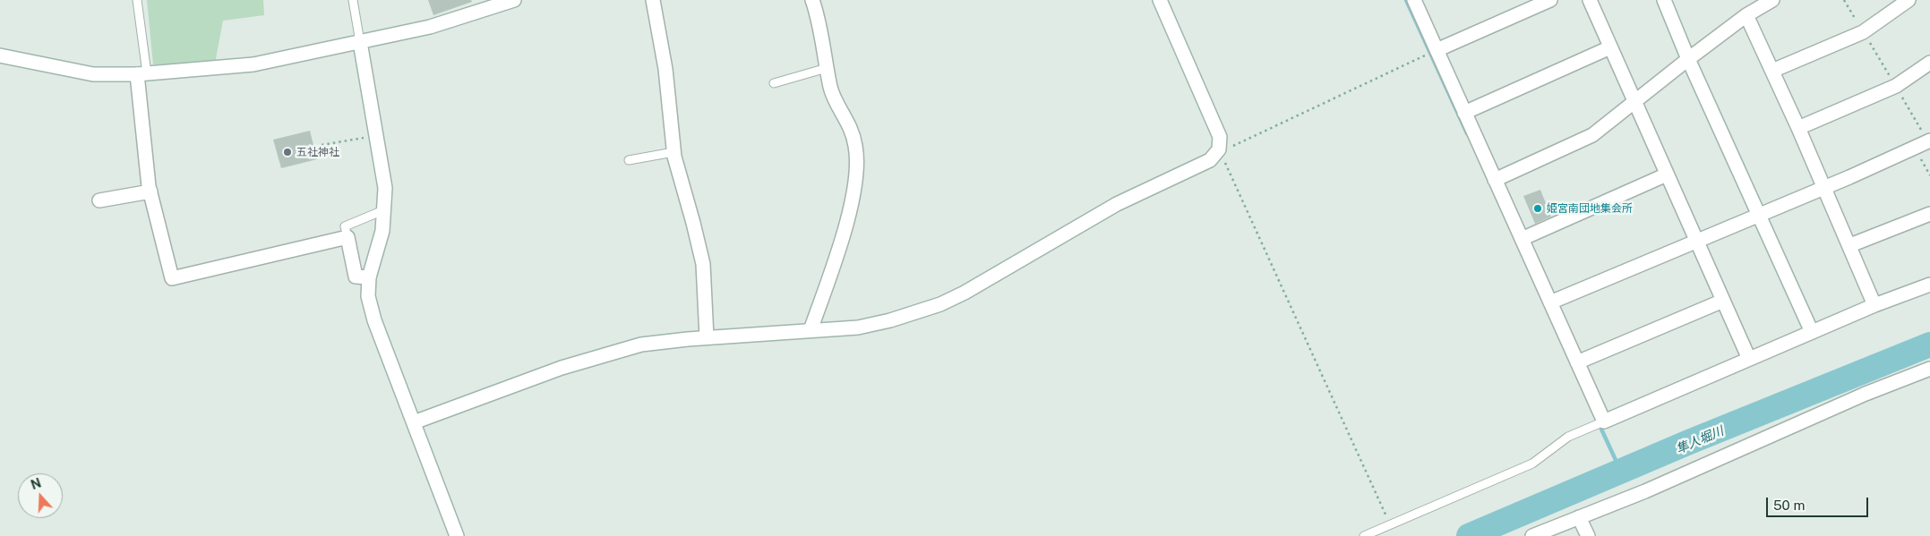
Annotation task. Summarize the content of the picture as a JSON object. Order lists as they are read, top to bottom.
{
  "water": ["隼人堀川"],
  "places": ["五社神社", "姫宮南団地集会所"],
  "scale_bar": "50 m",
  "north": "top"
}
